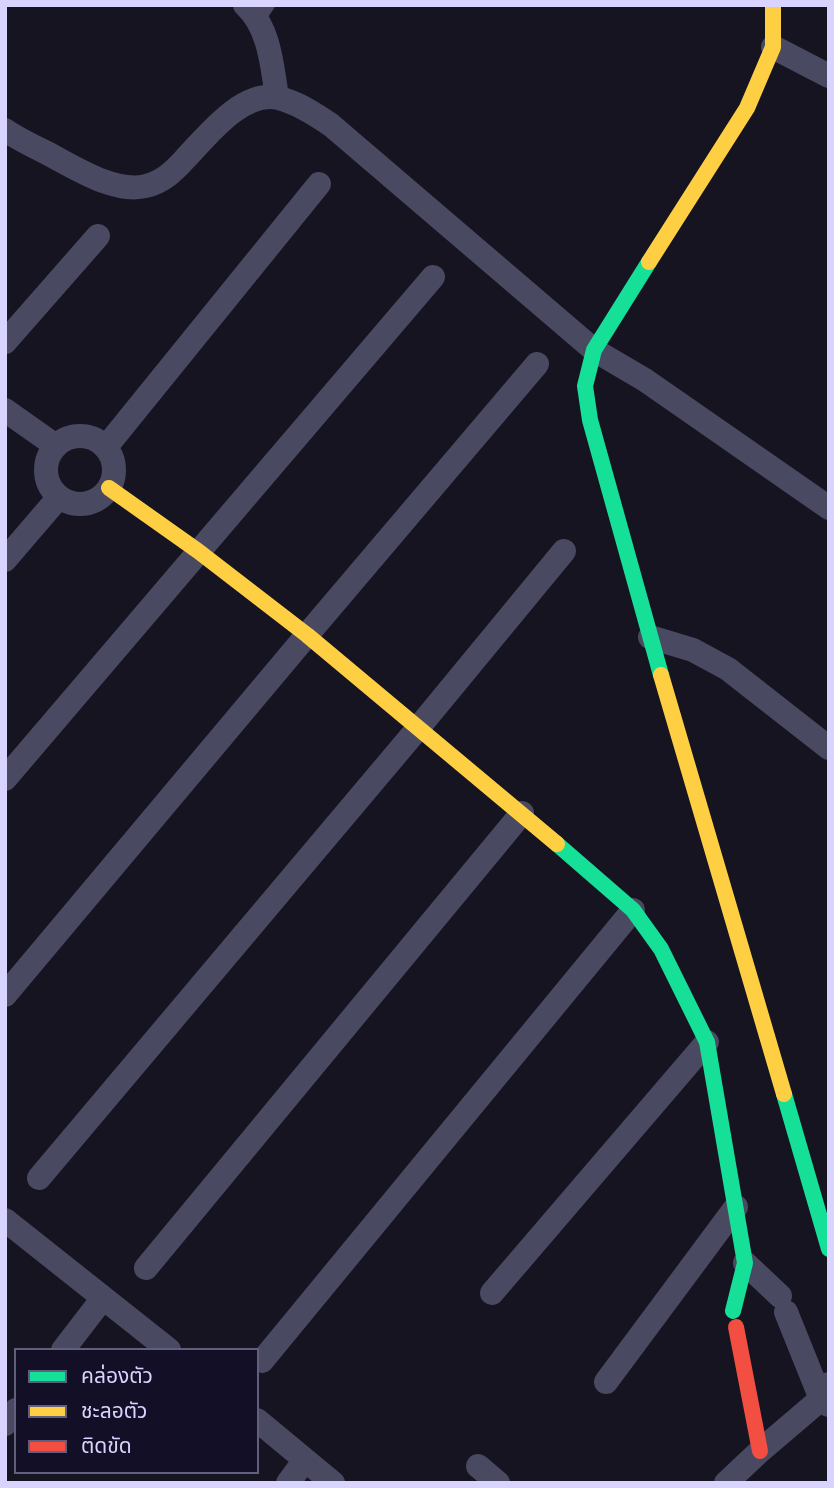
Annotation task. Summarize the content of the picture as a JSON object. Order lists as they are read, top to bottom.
{
  "legend": ["คล่องตัว", "ชะลอตัว", "ติดขัด"]
}
